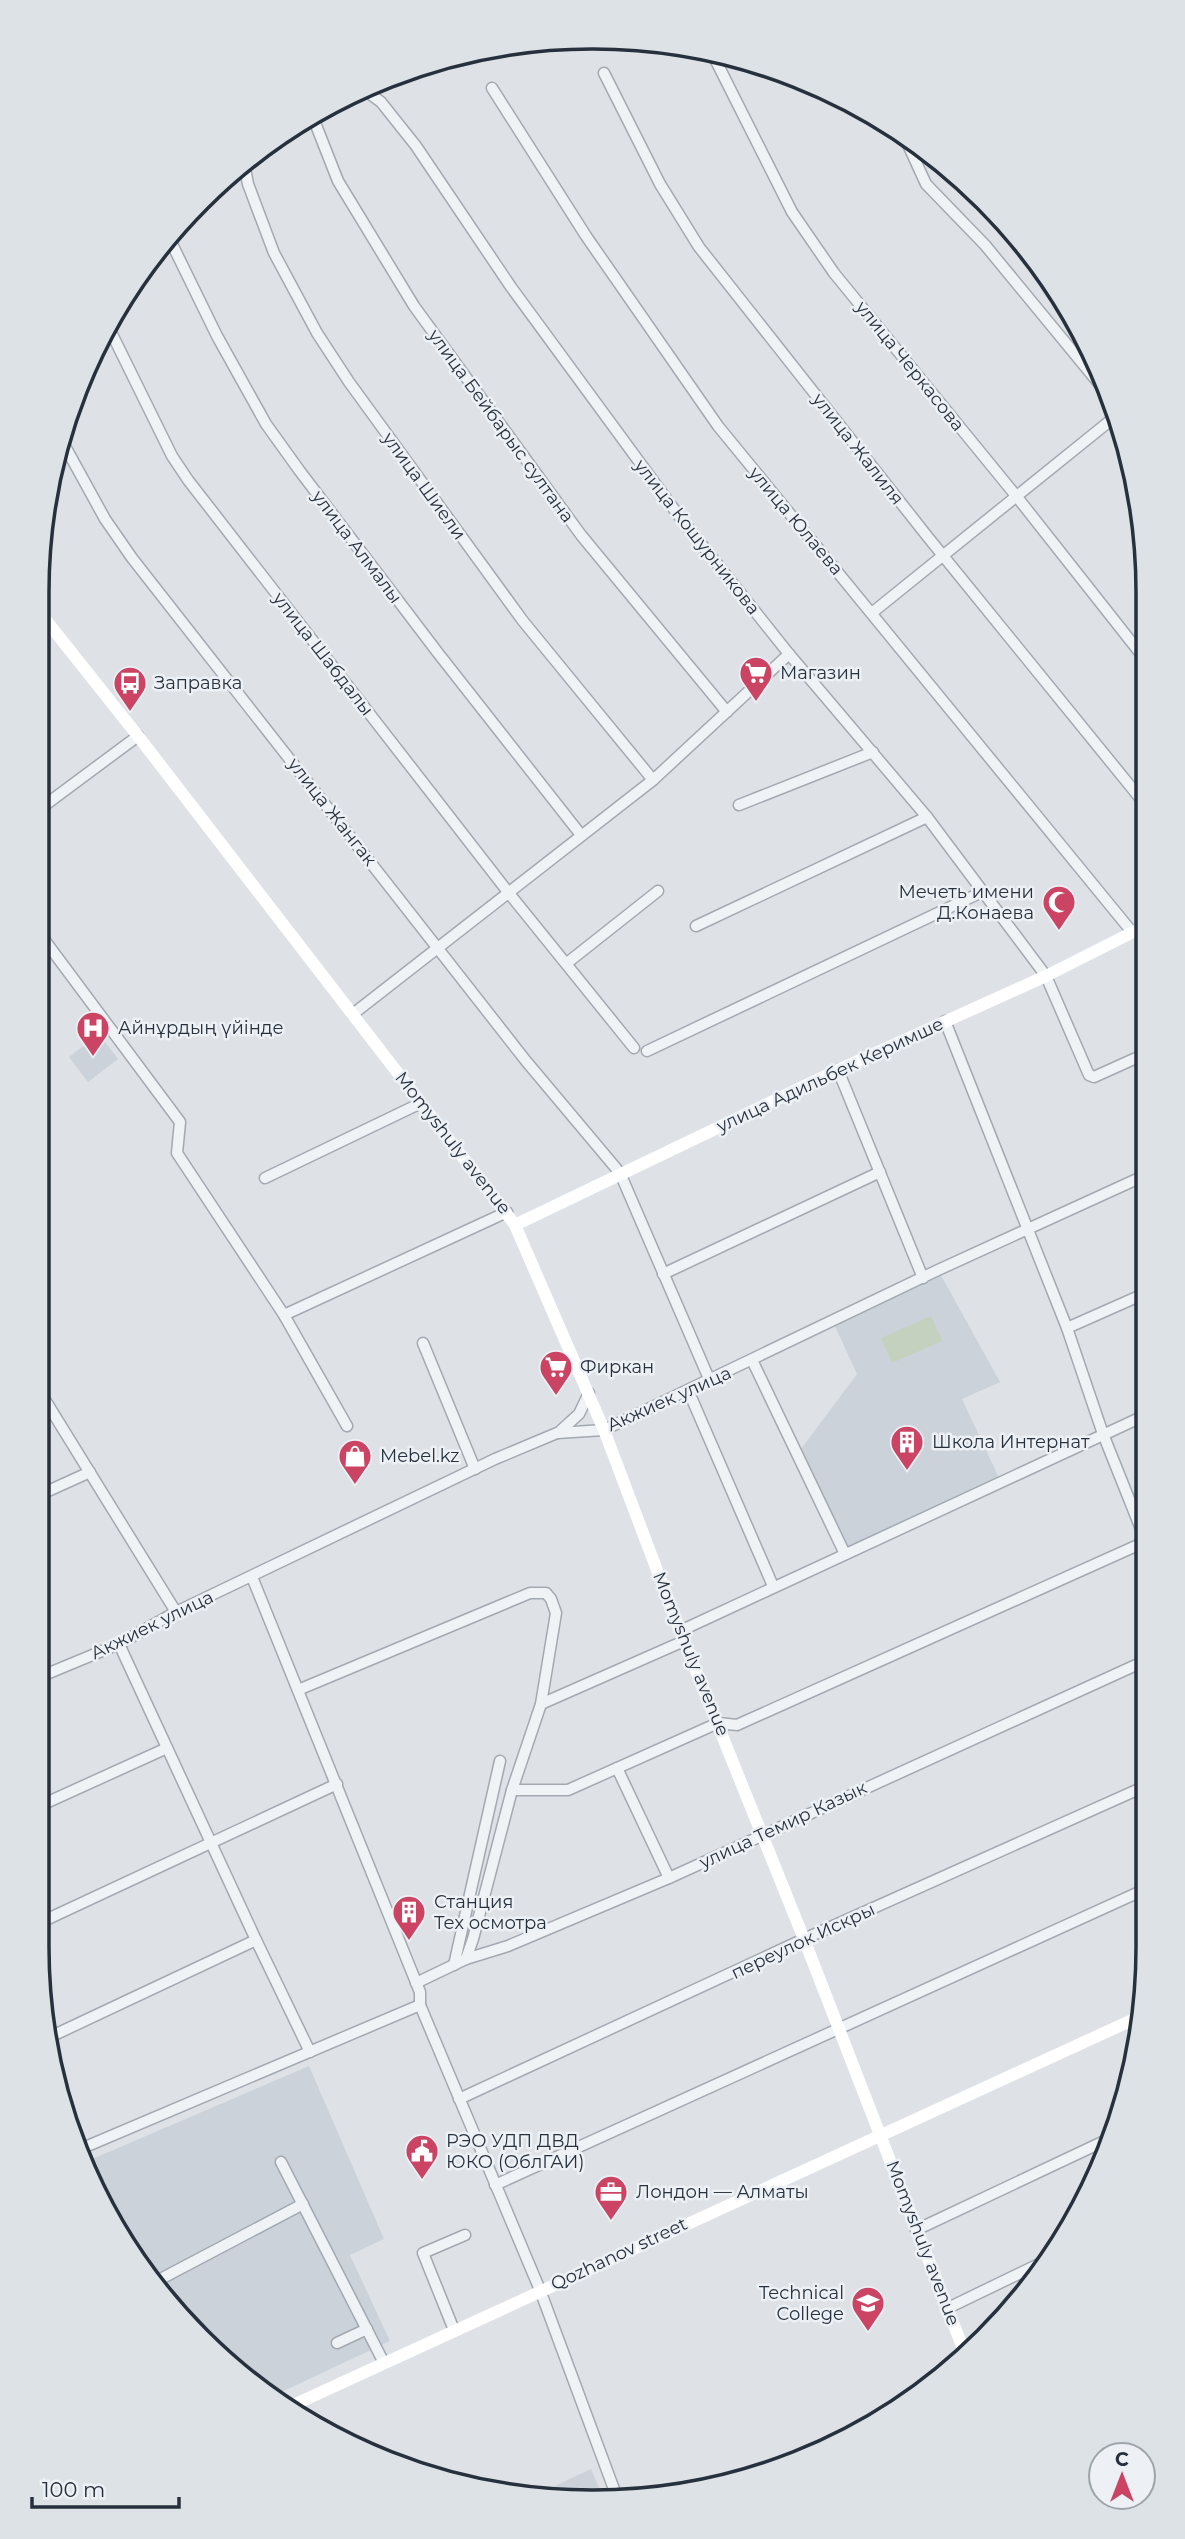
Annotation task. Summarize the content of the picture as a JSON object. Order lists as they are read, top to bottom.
{
  "streets": {
    "main road": ["улица Адильбек Керимше", "Momyshuly avenue", "Qozhanov street"],
    "street": [
      "улица Черкасова",
      "улица Бейбарыс султана",
      "улица Жалиля",
      "улица Шиели",
      "улица Юлаева",
      "улица Кошурникова",
      "улица Алмалы",
      "улица Шабдалы",
      "улица Жангак",
      "Акжиек улица",
      "улица Темир Казык",
      "переулок Искры"
    ]
  },
  "crossings": [
    ["улица Кошурникова", "улица Адильбек Керимше"],
    ["улица Жангак", "улица Адильбек Керимше"],
    ["улица Жангак", "Акжиек улица"],
    ["улица Адильбек Керимше", "Momyshuly avenue"],
    ["Momyshuly avenue", "Акжиек улица"],
    ["Momyshuly avenue", "улица Темир Казык"],
    ["Momyshuly avenue", "переулок Искры"],
    ["Momyshuly avenue", "Qozhanov street"]
  ],
  "places": {
    "supermarket": ["Магазин", "Фиркан"],
    "bus stop": ["Заправка"],
    "mosque": ["Мечеть имени Д.Конаева"],
    "hospital": ["Айнұрдың үйінде"],
    "building": ["Школа Интернат", "Станция Тех осмотра"],
    "shop": ["Mebel.kz"],
    "public building": ["РЭО УДП ДВД ЮКО (ОблГАИ)"],
    "office": ["Лондон — Алматы"],
    "school or university": ["Technical College"]
  },
  "scale_bar": "100 m",
  "north": "top"
}
